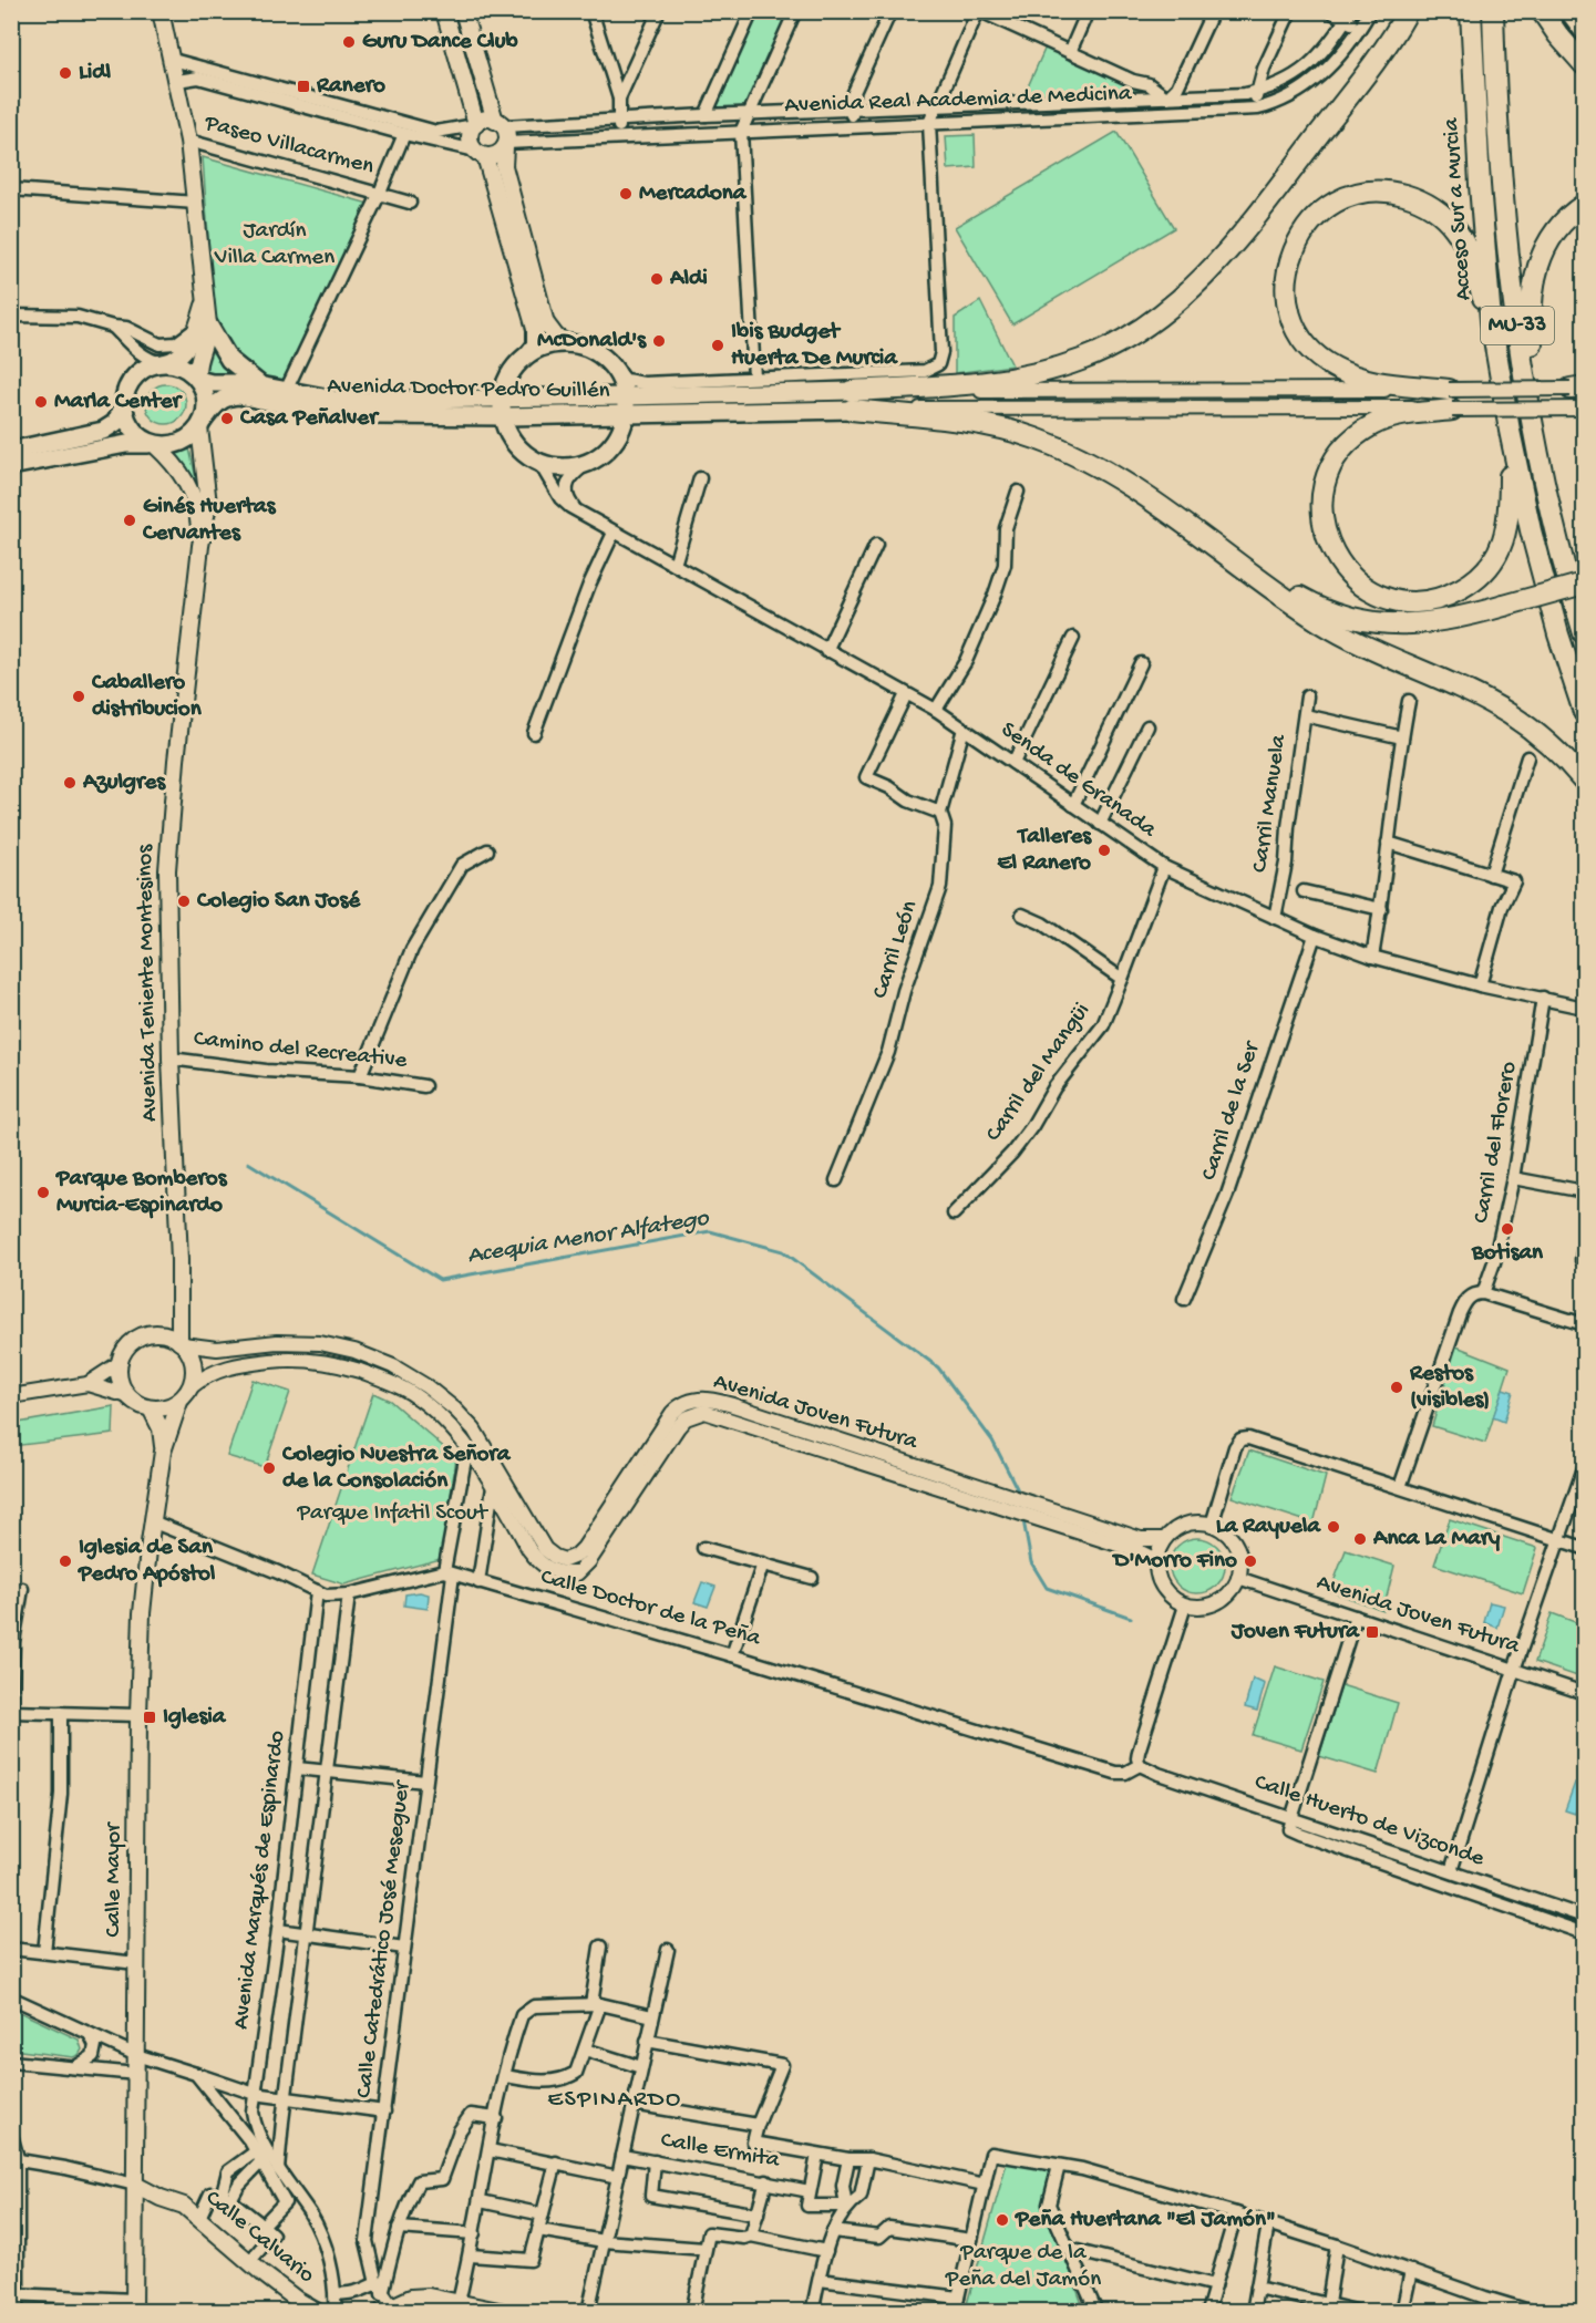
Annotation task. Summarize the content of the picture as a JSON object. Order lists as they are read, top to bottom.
{
  "streets": {
    "highway": ["Acceso Sur a Murcia", "MU-33"],
    "main road": [
      "Avenida Doctor Pedro Guillén",
      "Avenida Teniente Montesinos",
      "Calle Mayor",
      "Calle Calvario"
    ],
    "street": [
      "Avenida Real Academia de Medicina",
      "Paseo Villacarmen",
      "Senda de Granada",
      "Carril Manuela",
      "Carril León",
      "Camino del Recreative",
      "Carril del Mangüi",
      "Carril de la Ser",
      "Carril del Florero",
      "Avenida Joven Futura",
      "Calle Doctor de la Peña",
      "Calle Huerto de Vizconde",
      "Avenida Marqués de Espinardo",
      "Calle Catedrático José Meseguer",
      "Calle Ermita"
    ]
  },
  "crossings": [
    ["Paseo Villacarmen", "Avenida Doctor Pedro Guillén"],
    ["Avenida Doctor Pedro Guillén", "Avenida Teniente Montesinos"],
    ["Senda de Granada", "Carril Manuela"],
    ["Senda de Granada", "Carril León"],
    ["Senda de Granada", "Carril del Mangüi"],
    ["Senda de Granada", "Carril de la Ser"],
    ["Senda de Granada", "Carril del Florero"],
    ["Avenida Teniente Montesinos", "Camino del Recreative"],
    ["Avenida Teniente Montesinos", "Avenida Joven Futura"],
    ["Avenida Teniente Montesinos", "Calle Mayor"],
    ["Avenida Joven Futura", "Calle Mayor"],
    ["Avenida Joven Futura", "Calle Catedrático José Meseguer"],
    ["Calle Doctor de la Peña", "Calle Huerto de Vizconde"],
    ["Calle Doctor de la Peña", "Calle Catedrático José Meseguer"],
    ["Calle Mayor", "Calle Calvario"]
  ],
  "districts": ["ESPINARDO"],
  "water": ["Acequia Menor Alfatego"],
  "parks": ["Jardín Villa Carmen", "Parque Infatil Scout", "Parque de la Peña del Jamón"],
  "places": {
    "other": [
      "Guru Dance Club",
      "Lidl",
      "Mercadona",
      "Aldi",
      "McDonald's",
      "Ibis Budget Huerta De Murcia",
      "Marla Center",
      "Casa Peñalver",
      "Ginés Huertas Cervantes",
      "Caballero distribucion",
      "Azulgres",
      "Talleres El Ranero",
      "Colegio San José",
      "Parque Bomberos Murcia-Espinardo",
      "Botisan",
      "Restos (visibles)",
      "Colegio Nuestra Señora de la Consolación",
      "La Rayuela",
      "Anca La Mary",
      "Iglesia de San Pedro Apóstol",
      "D'Morro Fino",
      "Peña Huertana \"El Jamón\""
    ],
    "transit": ["Ranero", "Joven Futura", "Iglesia"]
  }
}
